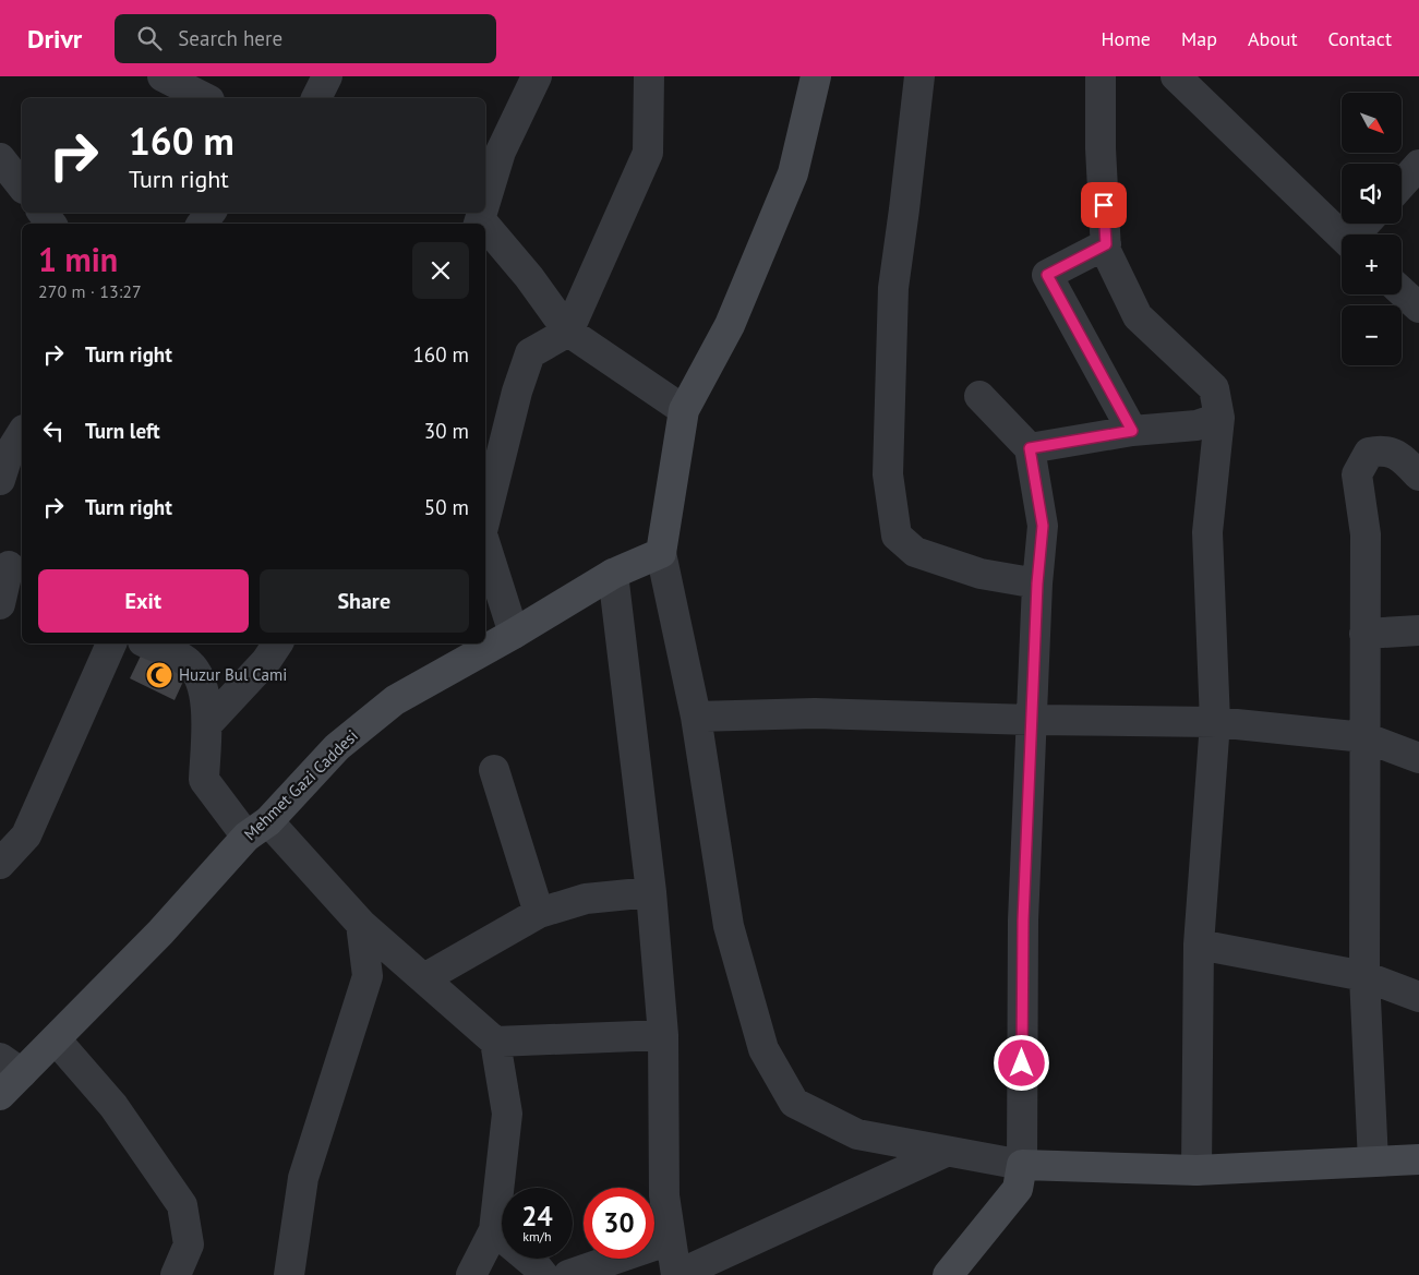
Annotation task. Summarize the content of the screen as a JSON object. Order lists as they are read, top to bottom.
{
  "streets": {
    "street": ["Mehmet Gazi Caddesi"]
  },
  "places": {
    "mosque": ["Huzur Bul Cami"]
  },
  "north": "bottom right",
  "page": {
    "header": "Drivr",
    "search": "Search here",
    "nav": [
      "Home",
      "Map",
      "About",
      "Contact"
    ],
    "map_buttons": ["+", "−"],
    "turn": ["160 m", "Turn right"],
    "heading": ["1 min", "270 m · 13:27"],
    "list": [
      {
        "name": "Turn right",
        "value": "160 m"
      },
      {
        "name": "Turn left",
        "value": "30 m"
      },
      {
        "name": "Turn right",
        "value": "50 m"
      }
    ],
    "buttons": ["Exit", "Share"],
    "speed": "24 km/h",
    "limit": "30"
  }
}
